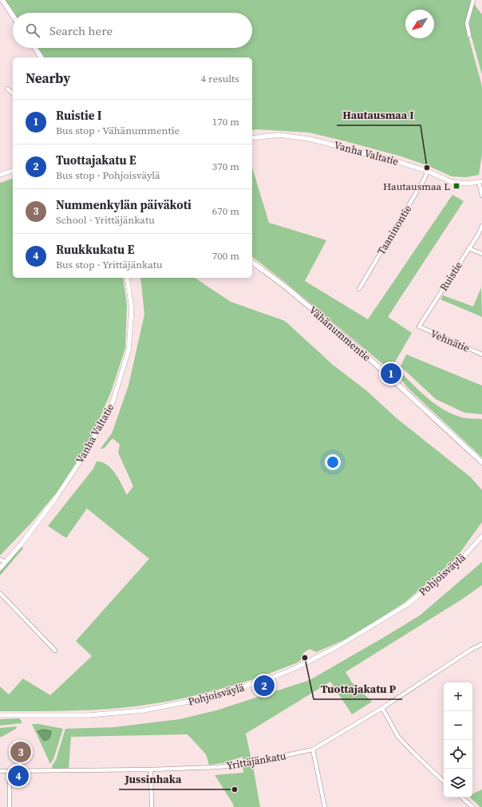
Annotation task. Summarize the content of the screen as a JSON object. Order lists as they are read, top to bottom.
{
  "streets": {
    "main road": ["Vähänummentie"],
    "street": [
      "Vanha Valtatie",
      "Taaninontie",
      "Ruistie",
      "Vehnätie",
      "Pohjoisväylä",
      "Yrittäjänkatu"
    ]
  },
  "crossings": [
    ["Vanha Valtatie", "Taaninontie"],
    ["Ruistie", "Vehnätie"]
  ],
  "places": {
    "other": ["Hautausmaa I", "Tuottajakatu P", "Jussinhaka"],
    "transit": ["Hautausmaa L"]
  },
  "north": "bottom left",
  "page": {
    "search": "Search here",
    "heading": ["Nearby", "4 results"],
    "list": [
      {
        "mark": "1",
        "name": "Ruistie I",
        "note": "Bus stop · Vähänummentie",
        "value": "170 m"
      },
      {
        "mark": "2",
        "name": "Tuottajakatu E",
        "note": "Bus stop · Pohjoisväylä",
        "value": "370 m"
      },
      {
        "mark": "3",
        "name": "Nummenkylän päiväkoti",
        "note": "School · Yrittäjänkatu",
        "value": "670 m"
      },
      {
        "mark": "4",
        "name": "Ruukkukatu E",
        "note": "Bus stop · Yrittäjänkatu",
        "value": "700 m"
      }
    ],
    "pins": [
      "1",
      "2",
      "3",
      "4"
    ],
    "map_buttons": ["+", "−"]
  }
}
